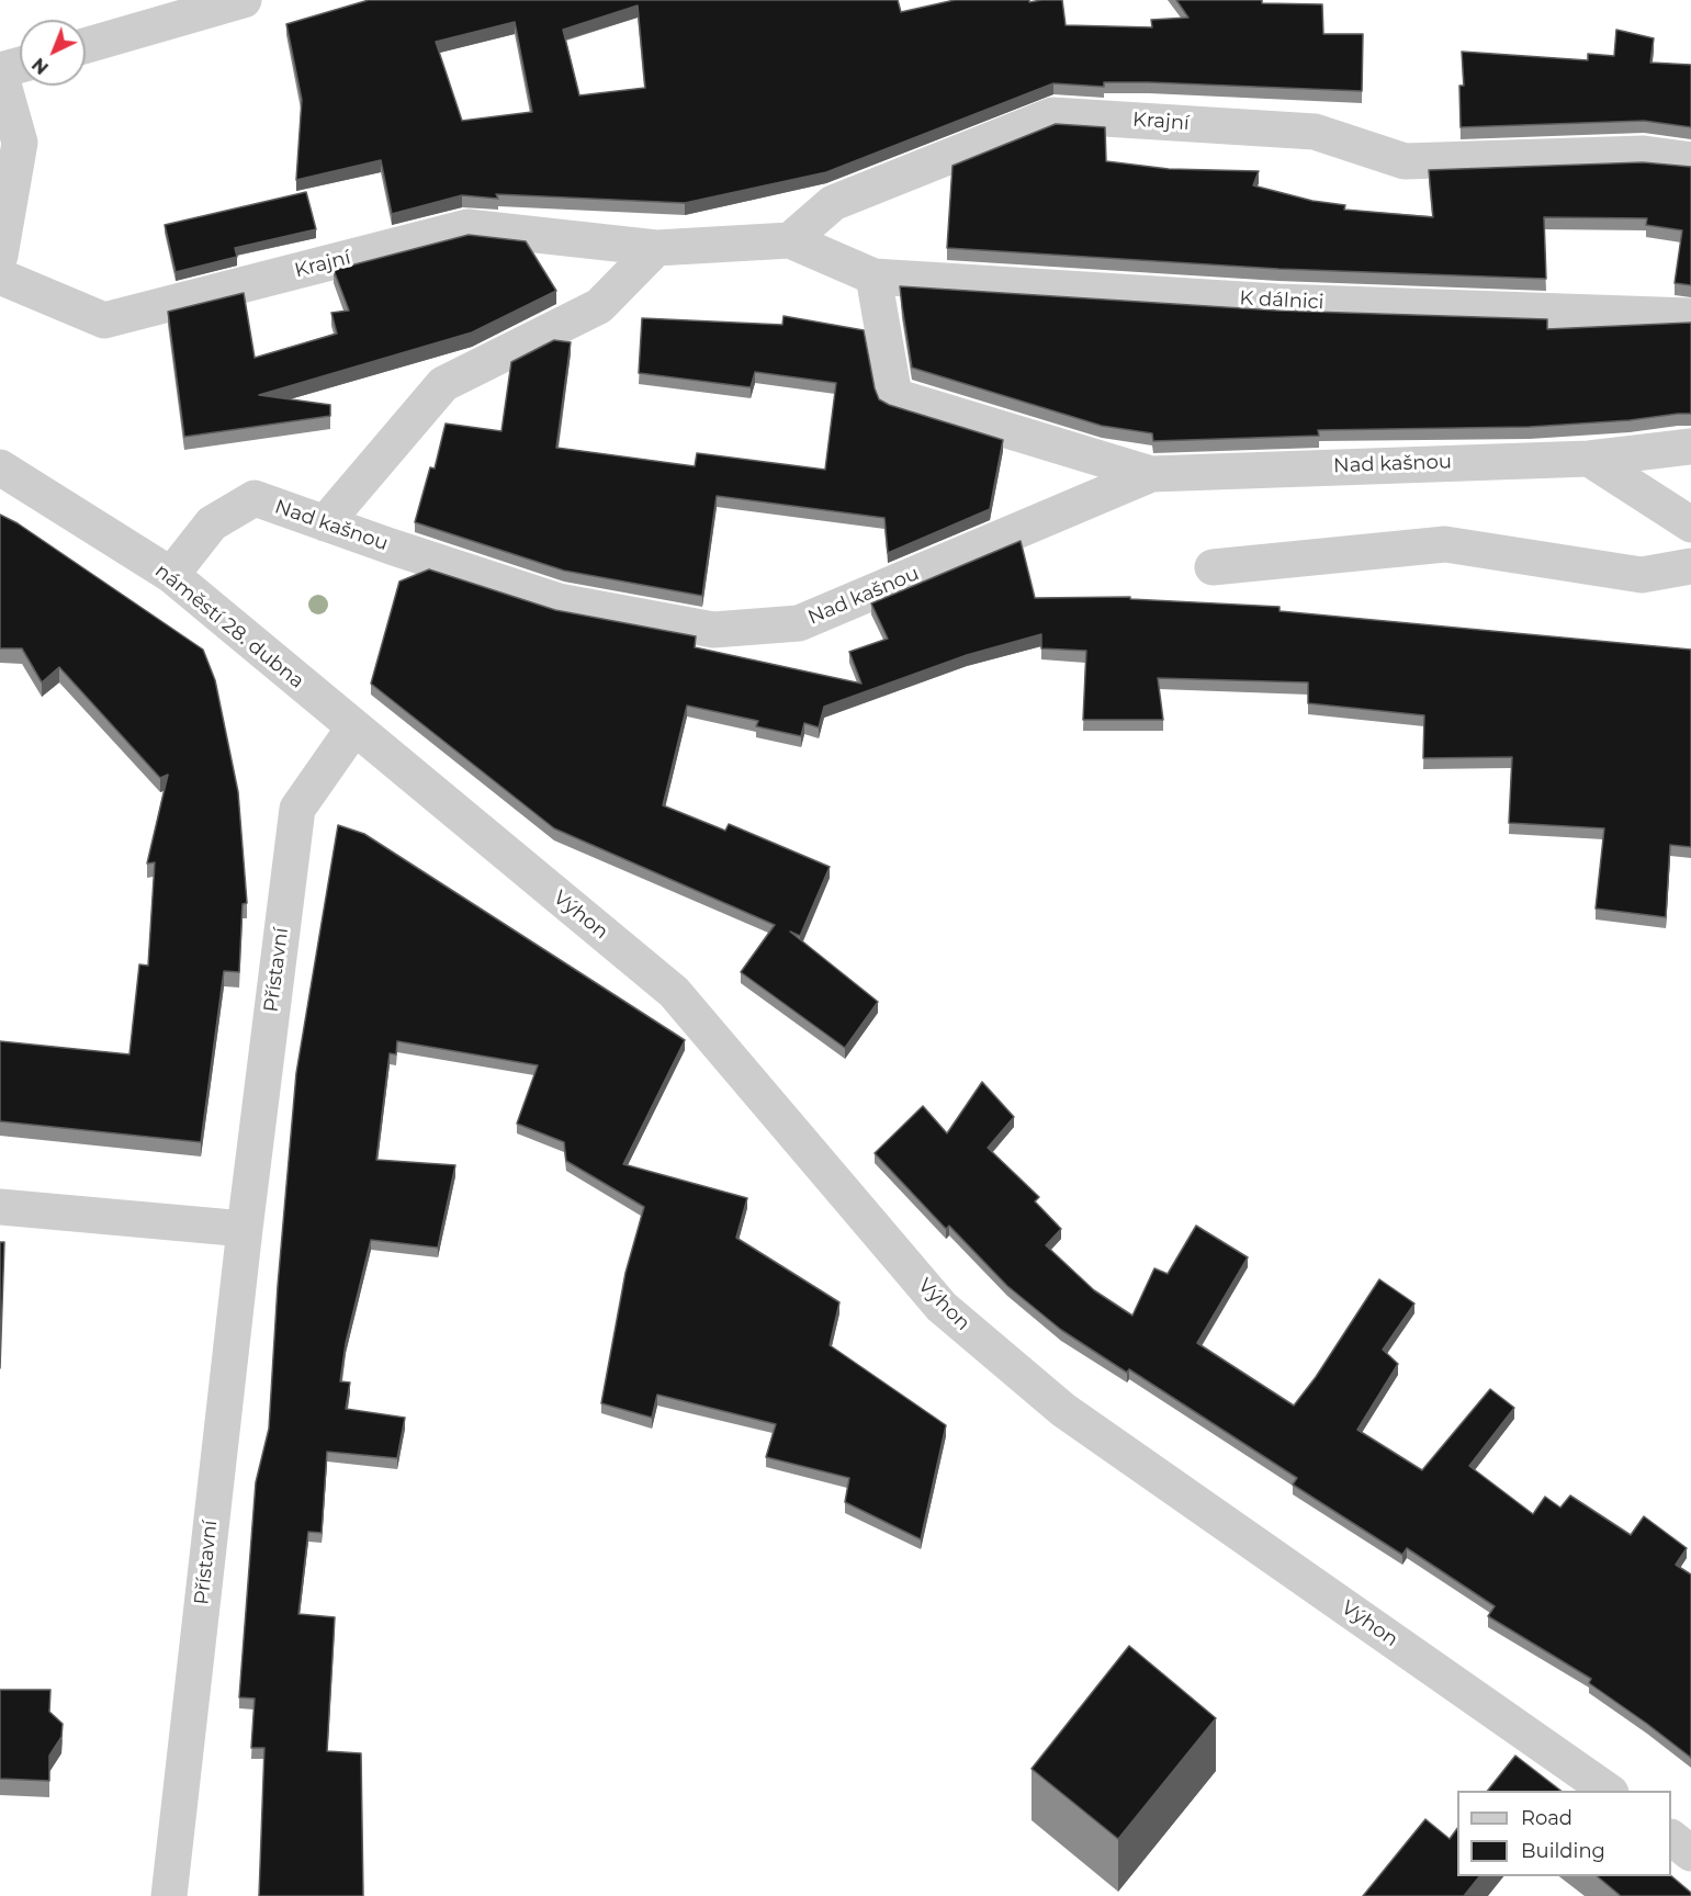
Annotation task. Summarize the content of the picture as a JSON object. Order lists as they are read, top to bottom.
{
  "streets": {
    "street": [
      "Krajní",
      "K dálnici",
      "Nad kašnou",
      "náměstí 28. dubna",
      "Výhon",
      "Přístavní"
    ]
  },
  "crossings": [
    ["Krajní", "K dálnici"],
    ["Nad kašnou", "náměstí 28. dubna"],
    ["náměstí 28. dubna", "Výhon"],
    ["náměstí 28. dubna", "Přístavní"],
    ["Výhon", "Přístavní"]
  ],
  "legend": ["Road", "Building"],
  "north": "bottom left"
}
